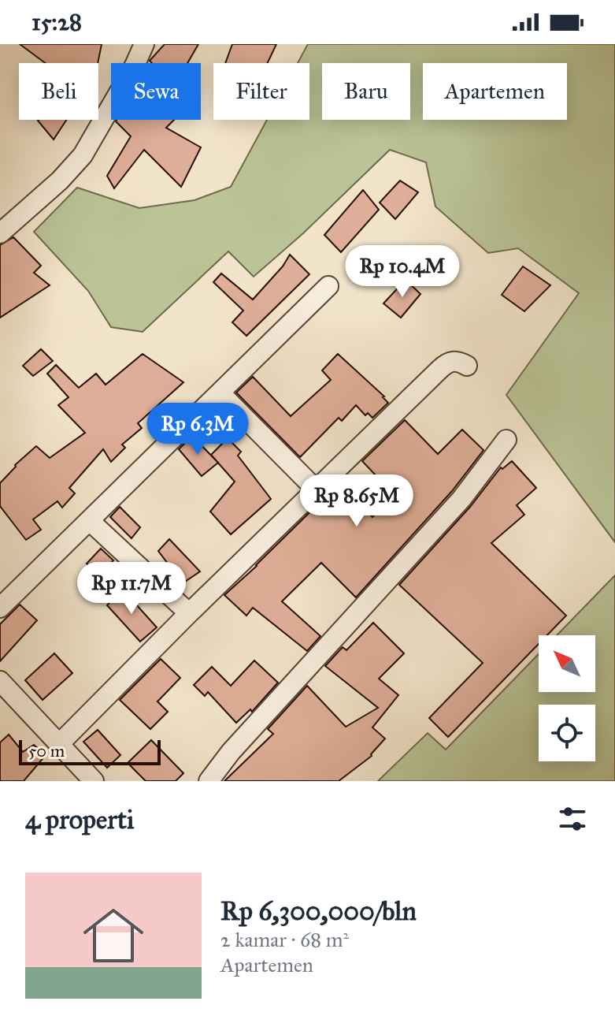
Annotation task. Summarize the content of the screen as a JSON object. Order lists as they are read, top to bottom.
{
  "scale_bar": "50 m",
  "north": "top left",
  "page": {
    "status": "15:28",
    "chip": [
      "Beli",
      "Sewa",
      "Filter",
      "Baru",
      "Apartemen"
    ],
    "price": [
      "Rp 10.4M",
      "Rp 6.3M",
      "Rp 8.65M",
      "Rp 11.7M"
    ],
    "scale": "50 m",
    "heading": "4 properti",
    "list": [
      {
        "name": "Rp 6,300,000/bln",
        "note": "2 kamar · 68 m² · Apartemen"
      }
    ]
  }
}
